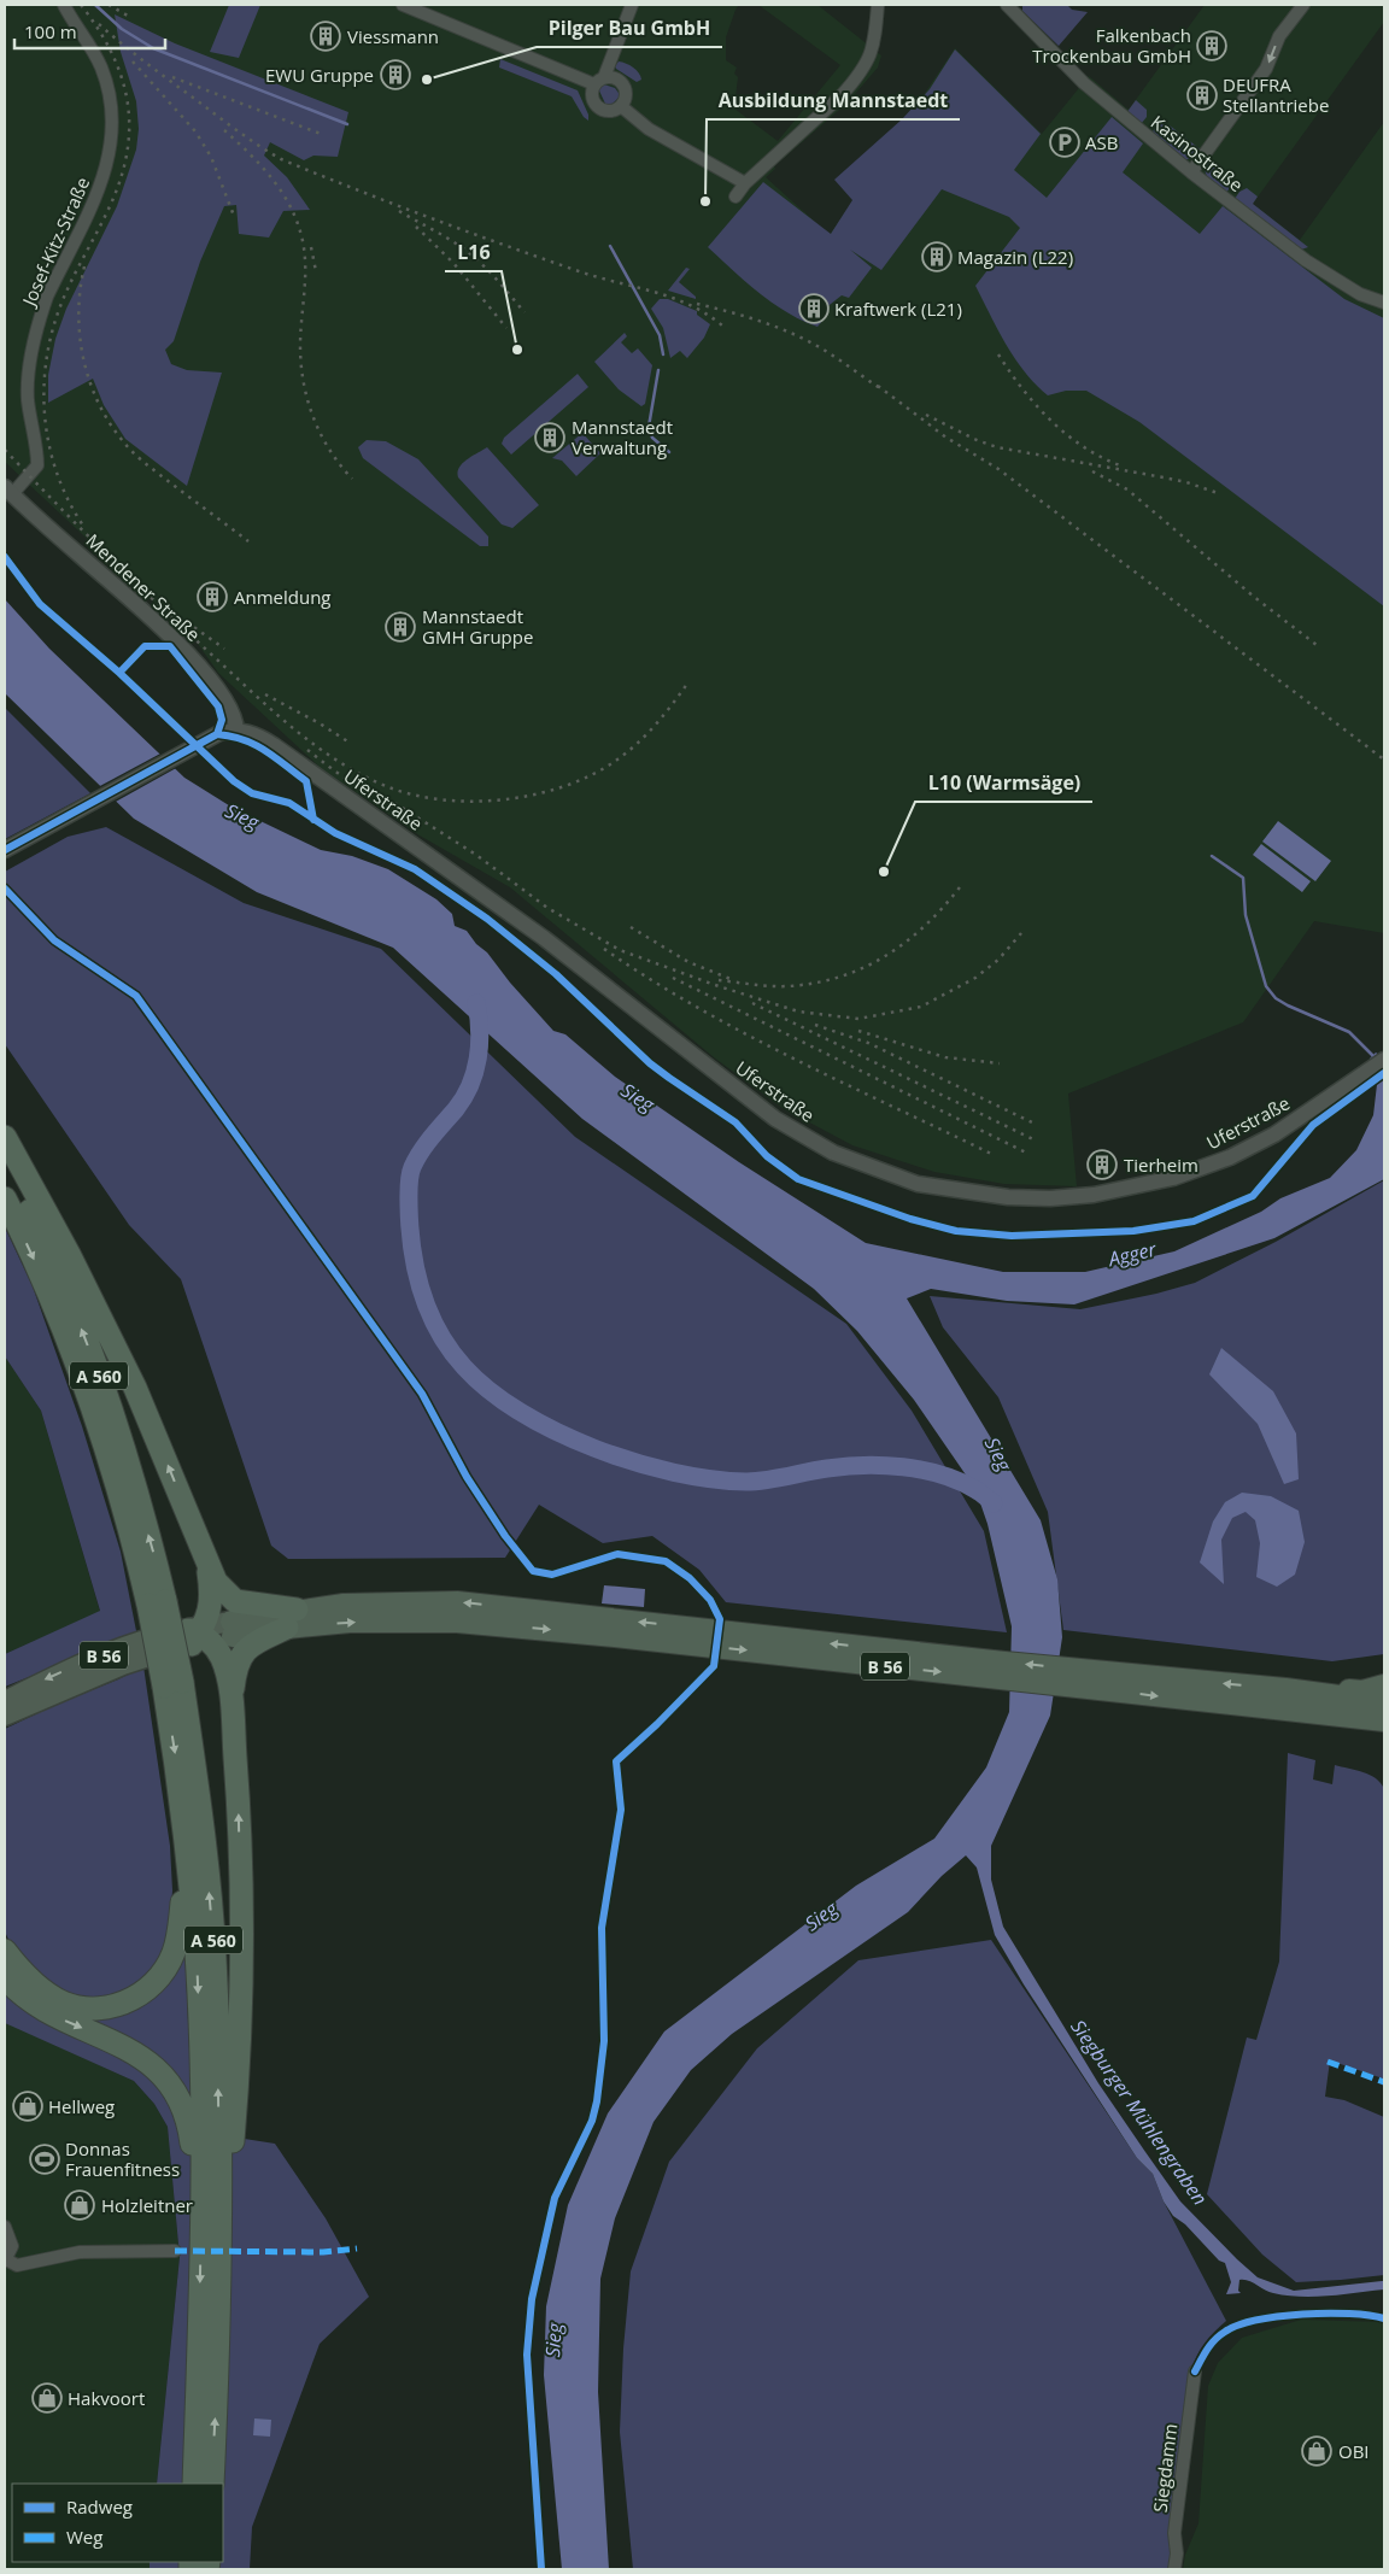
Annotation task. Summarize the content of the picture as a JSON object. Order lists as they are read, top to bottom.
{
  "streets": {
    "highway": ["A 560", "B 56"],
    "street": [
      "Kasinostraße",
      "Josef-Kitz-Straße",
      "Mendener Straße",
      "Uferstraße",
      "Siegdamm"
    ]
  },
  "crossings": [
    ["Josef-Kitz-Straße", "Mendener Straße"],
    ["Mendener Straße", "Uferstraße"]
  ],
  "water": ["Sieg", "Agger", "Siegburger Mühlengraben"],
  "places": {
    "building": [
      "Viessmann",
      "Falkenbach Trockenbau GmbH",
      "EWU Gruppe",
      "DEUFRA Stellantriebe",
      "Magazin (L22)",
      "Kraftwerk (L21)",
      "Mannstaedt Verwaltung",
      "Anmeldung",
      "Mannstaedt GMH Gruppe",
      "Tierheim"
    ],
    "other": [
      "Pilger Bau GmbH",
      "Ausbildung Mannstaedt",
      "L16",
      "L10 (Warmsäge)"
    ],
    "parking": ["ASB"],
    "shop": [
      "Hellweg",
      "Holzleitner",
      "Hakvoort",
      "OBI"
    ],
    "sports": ["Donnas Frauenfitness"]
  },
  "legend": ["Radweg", "Weg"],
  "scale_bar": "100 m"
}
